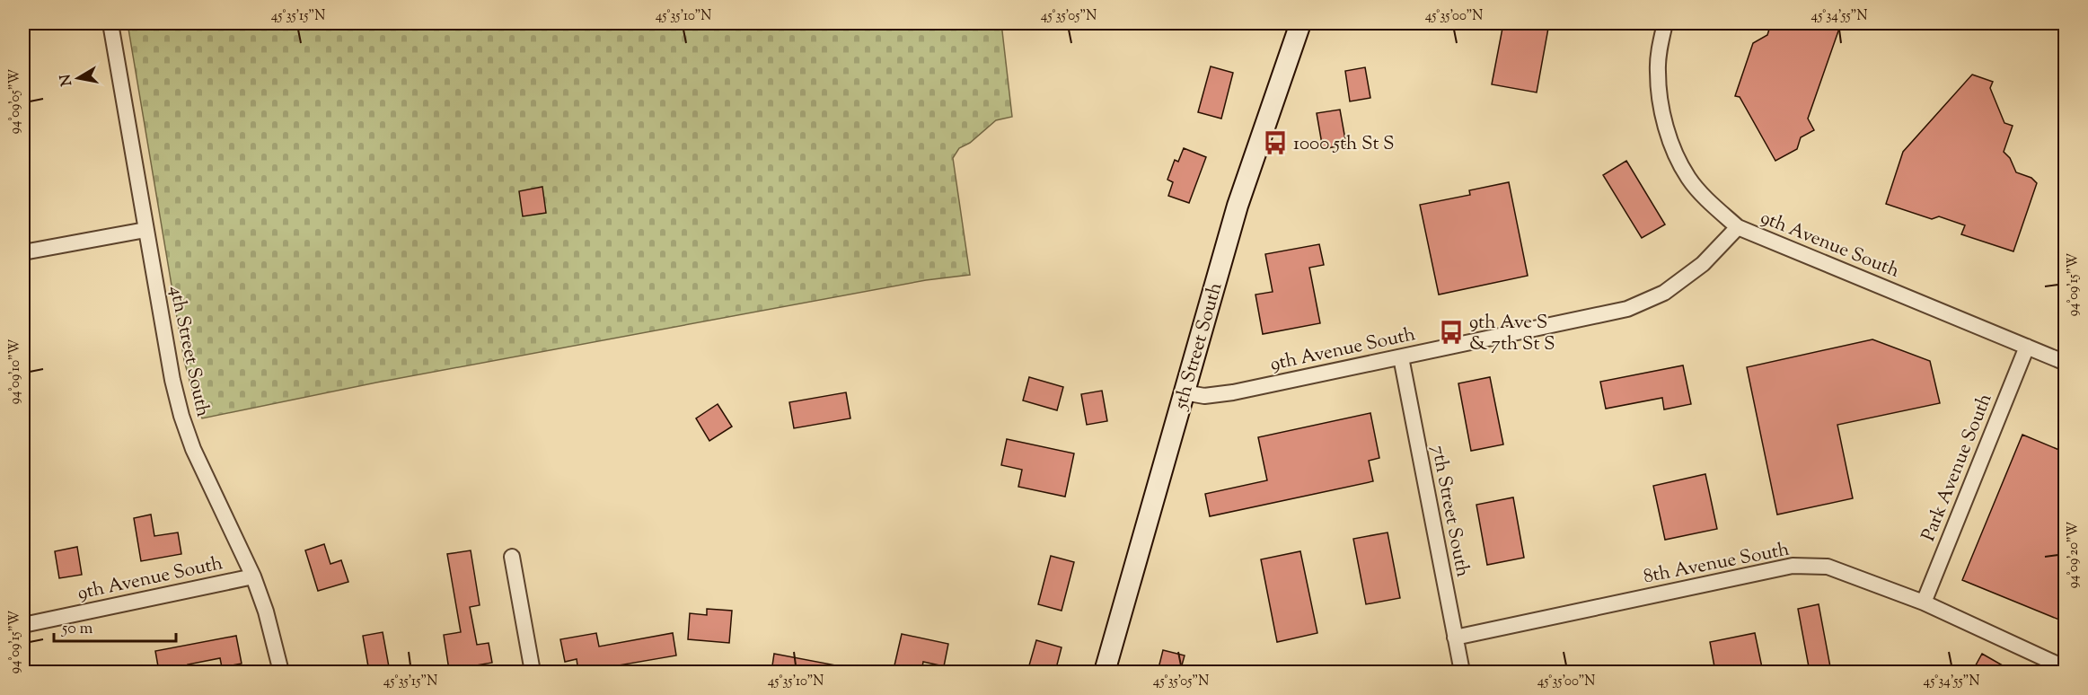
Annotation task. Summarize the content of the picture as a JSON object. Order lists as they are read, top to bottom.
{
  "streets": {
    "street": [
      "9th Avenue South",
      "5th Street South",
      "4th Street South",
      "Park Avenue South",
      "7th Street South",
      "8th Avenue South"
    ]
  },
  "crossings": [
    ["9th Avenue South", "5th Street South"],
    ["9th Avenue South", "4th Street South"],
    ["9th Avenue South", "Park Avenue South"],
    ["9th Avenue South", "7th Street South"],
    ["Park Avenue South", "8th Avenue South"],
    ["7th Street South", "8th Avenue South"]
  ],
  "places": {
    "bus stop": ["1000 5th St S", "9th Ave S & 7th St S"]
  },
  "scale_bar": "50 m",
  "north": "left",
  "coordinates": [
    "45°35'15\"N",
    "45°35'10\"N",
    "45°35'05\"N",
    "45°35'00\"N",
    "45°34'55\"N",
    "94°09'05\"W",
    "94°09'15\"W",
    "94°09'10\"W",
    "94°09'20\"W"
  ]
}
